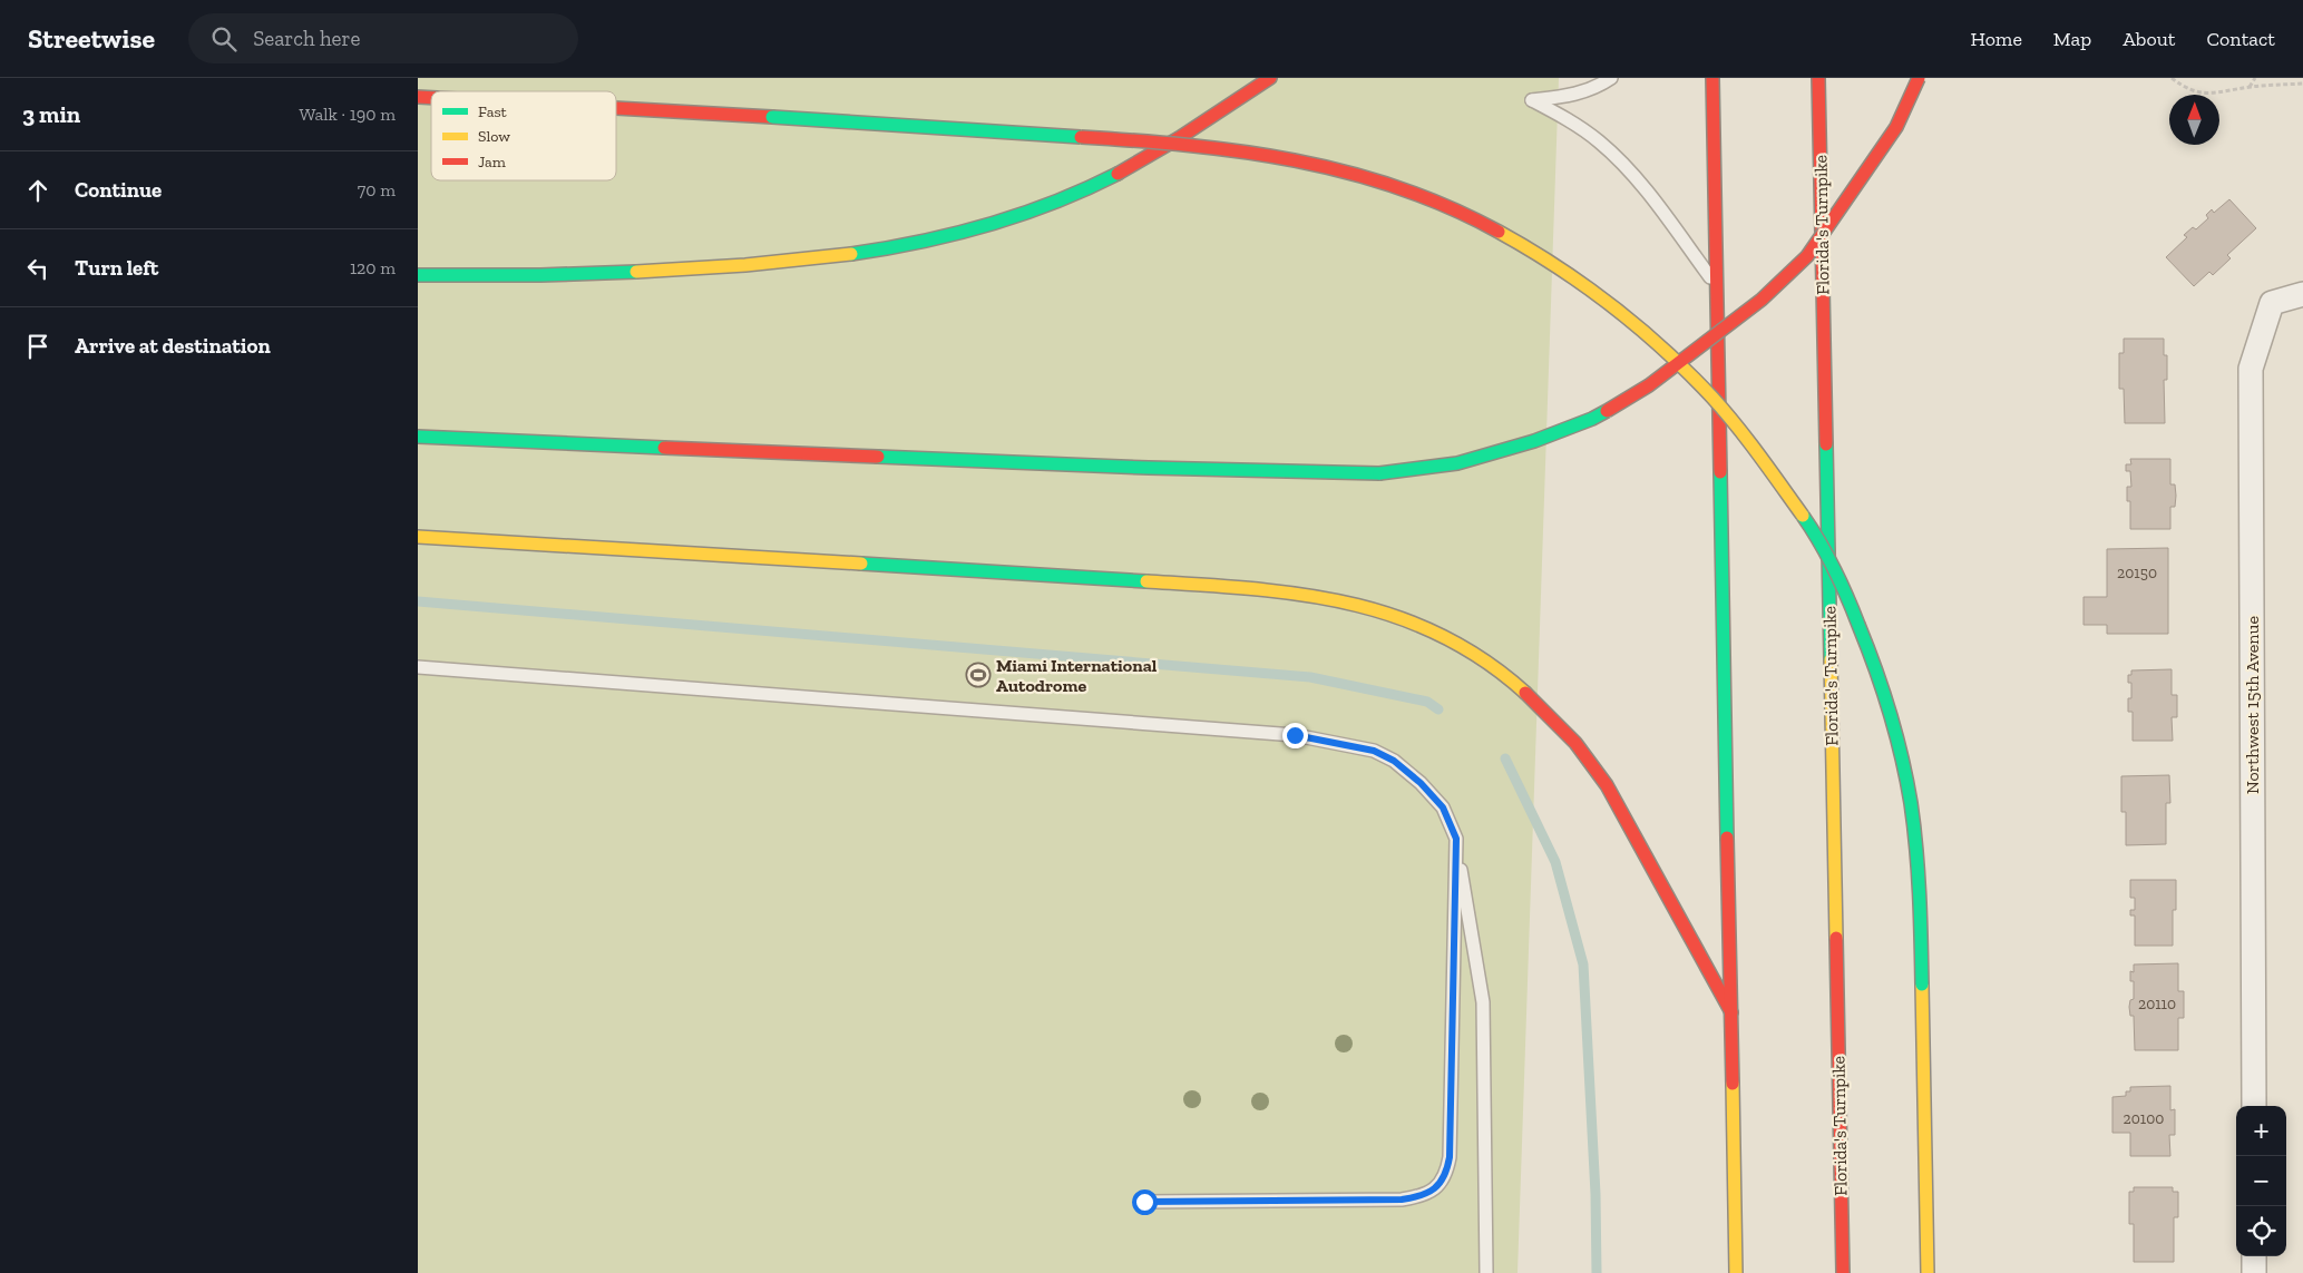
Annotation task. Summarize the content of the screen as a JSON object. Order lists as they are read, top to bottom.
{
  "streets": {
    "highway": ["Florida's Turnpike"],
    "street": ["Northwest 15th Avenue"]
  },
  "places": {
    "sports": ["Miami International Autodrome"]
  },
  "house_numbers": ["20150", "20110", "20100"],
  "legend": ["Fast", "Slow", "Jam"],
  "north": "top",
  "page": {
    "header": "Streetwise",
    "search": "Search here",
    "nav": [
      "Home",
      "Map",
      "About",
      "Contact"
    ],
    "heading": ["3 min", "Walk · 190 m"],
    "list": [
      ["Continue", "70 m"],
      ["Turn left", "120 m"],
      "Arrive at destination"
    ],
    "map_buttons": ["+", "−"]
  }
}
